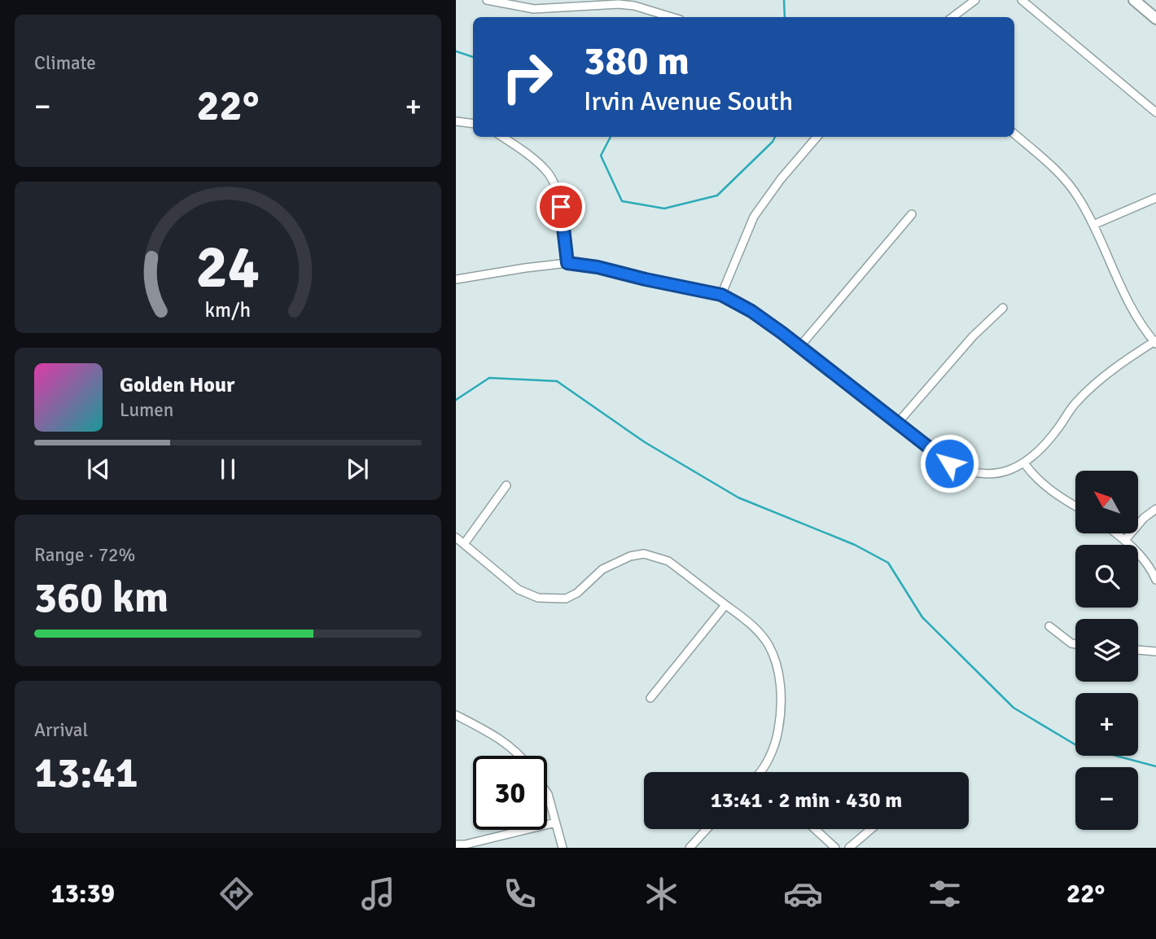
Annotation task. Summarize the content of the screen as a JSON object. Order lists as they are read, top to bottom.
{
  "north": "top left",
  "page": {
    "tile": [
      "Climate",
      ["Range · 72%", "360 km"],
      ["Arrival", "13:41"]
    ],
    "turn": ["380 m", "Irvin Avenue South"],
    "heat": ["−", "22°", "+"],
    "song": ["Golden Hour", "Lumen"],
    "map_buttons": ["+", "−"],
    "limit": "30",
    "trip": "13:41 · 2 min · 430 m",
    "tabs": ["13:39", "22°"],
    "gauge": ["24", "km/h"]
  }
}
